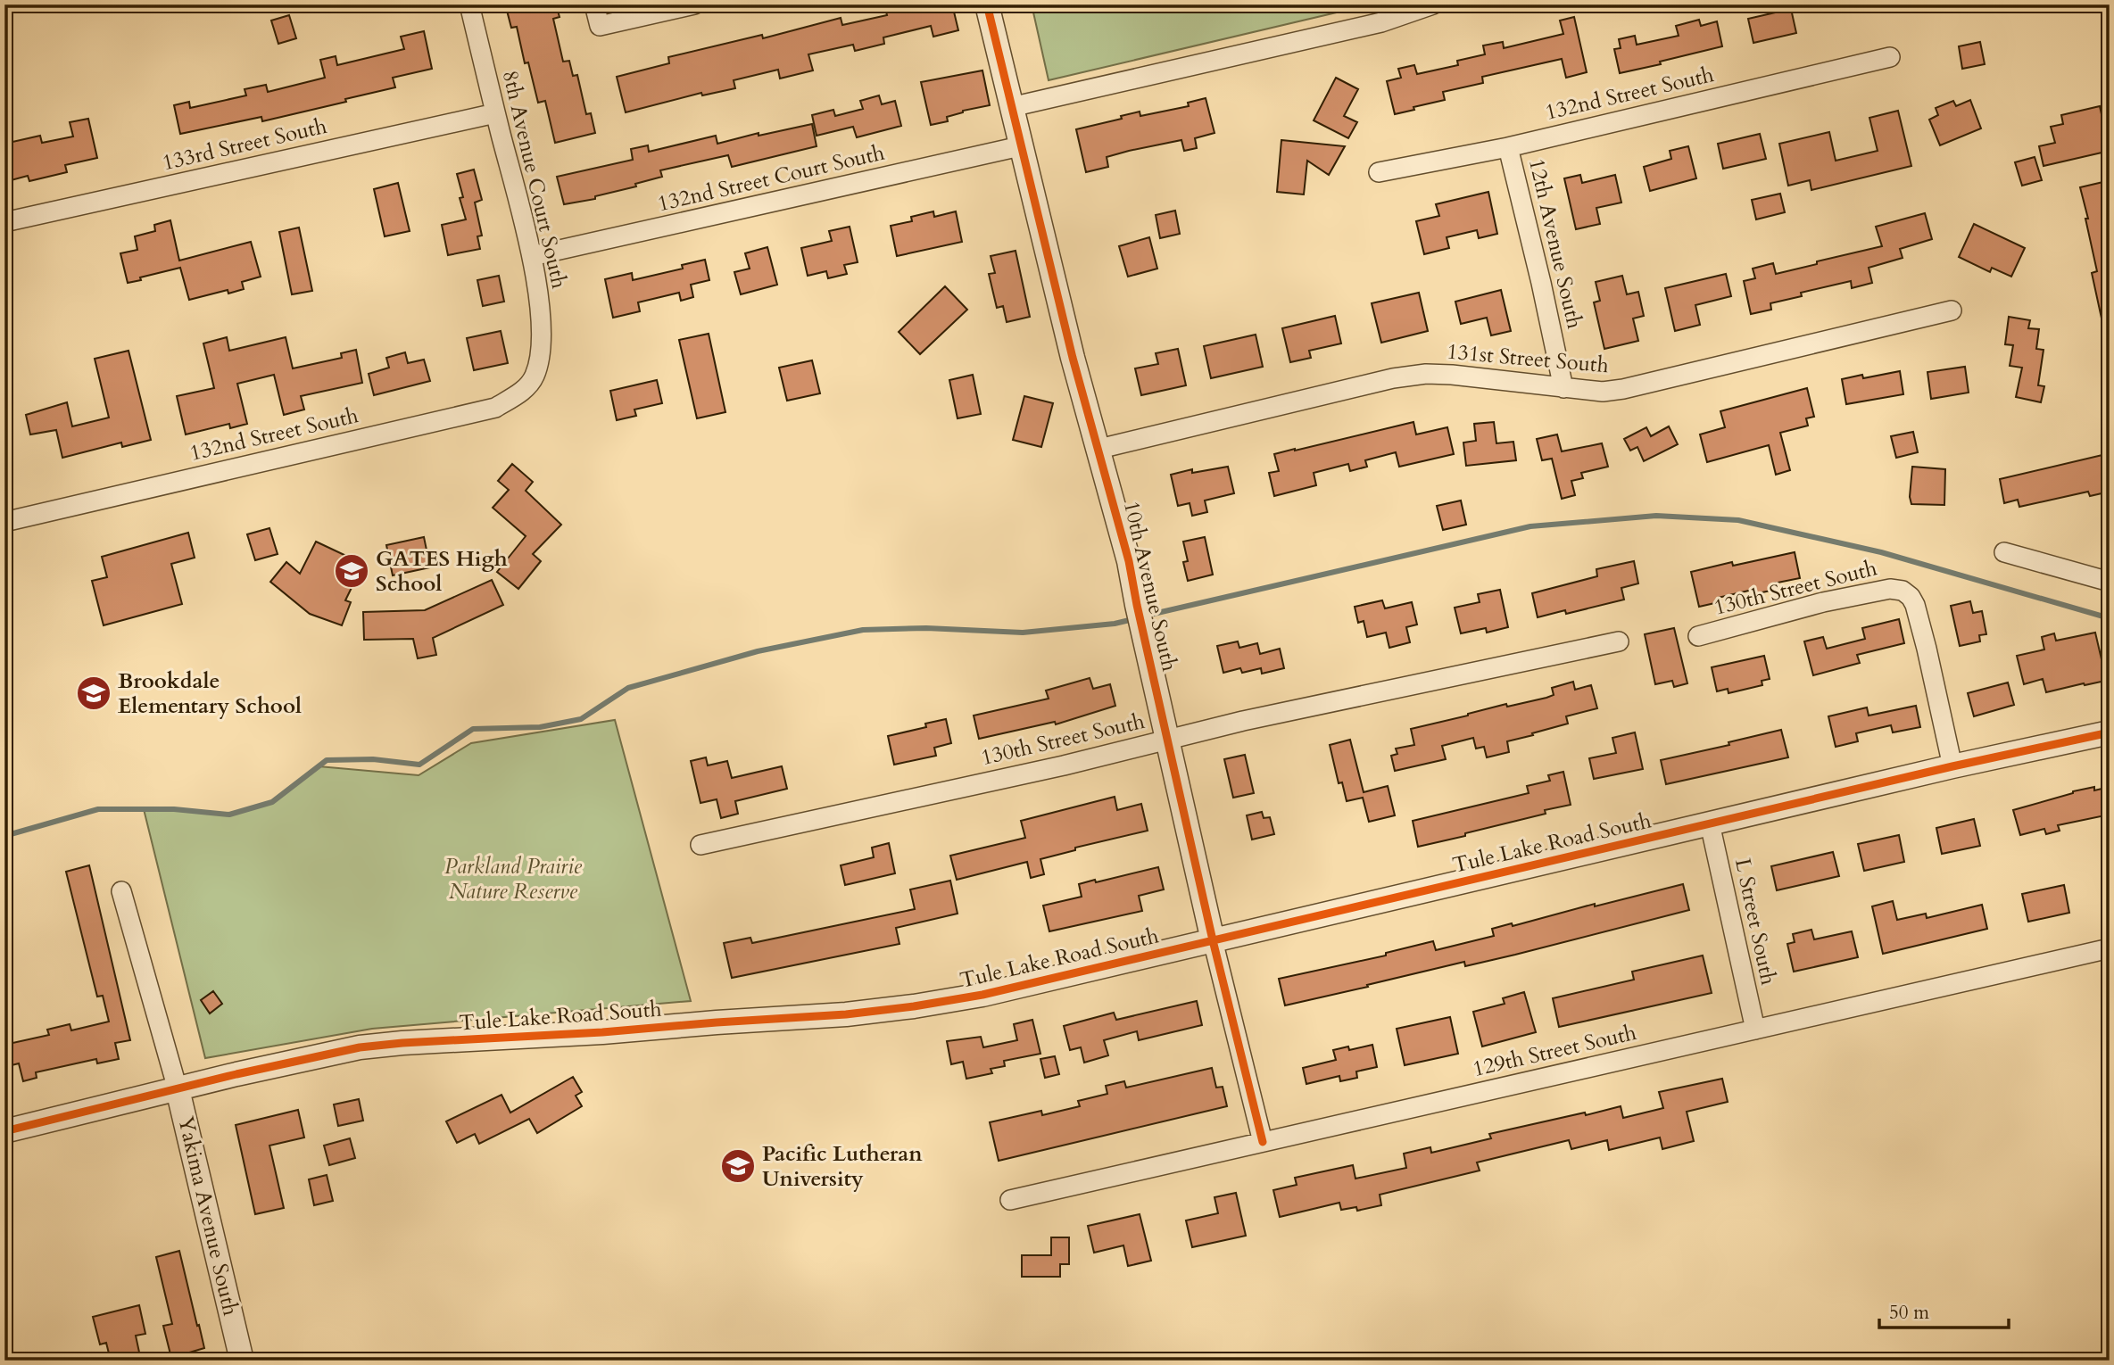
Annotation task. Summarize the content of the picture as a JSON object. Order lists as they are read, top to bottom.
{
  "streets": {
    "street": [
      "132nd Street South",
      "133rd Street South",
      "132nd Street Court South",
      "8th Avenue Court South",
      "12th Avenue South",
      "131st Street South",
      "10th Avenue South",
      "130th Street South",
      "Tule Lake Road South",
      "L Street South",
      "129th Street South",
      "Yakima Avenue South"
    ]
  },
  "crossings": [
    ["132nd Street South", "8th Avenue Court South"],
    ["132nd Street South", "12th Avenue South"],
    ["133rd Street South", "8th Avenue Court South"],
    ["132nd Street Court South", "8th Avenue Court South"],
    ["132nd Street Court South", "10th Avenue South"],
    ["12th Avenue South", "131st Street South"],
    ["131st Street South", "10th Avenue South"],
    ["10th Avenue South", "130th Street South"],
    ["10th Avenue South", "Tule Lake Road South"],
    ["10th Avenue South", "129th Street South"],
    ["130th Street South", "Tule Lake Road South"],
    ["Tule Lake Road South", "L Street South"],
    ["Tule Lake Road South", "Yakima Avenue South"],
    ["L Street South", "129th Street South"]
  ],
  "parks": ["Parkland Prairie Nature Reserve"],
  "places": {
    "school or university": ["GATES High School", "Brookdale Elementary School", "Pacific Lutheran University"]
  },
  "scale_bar": "50 m"
}
